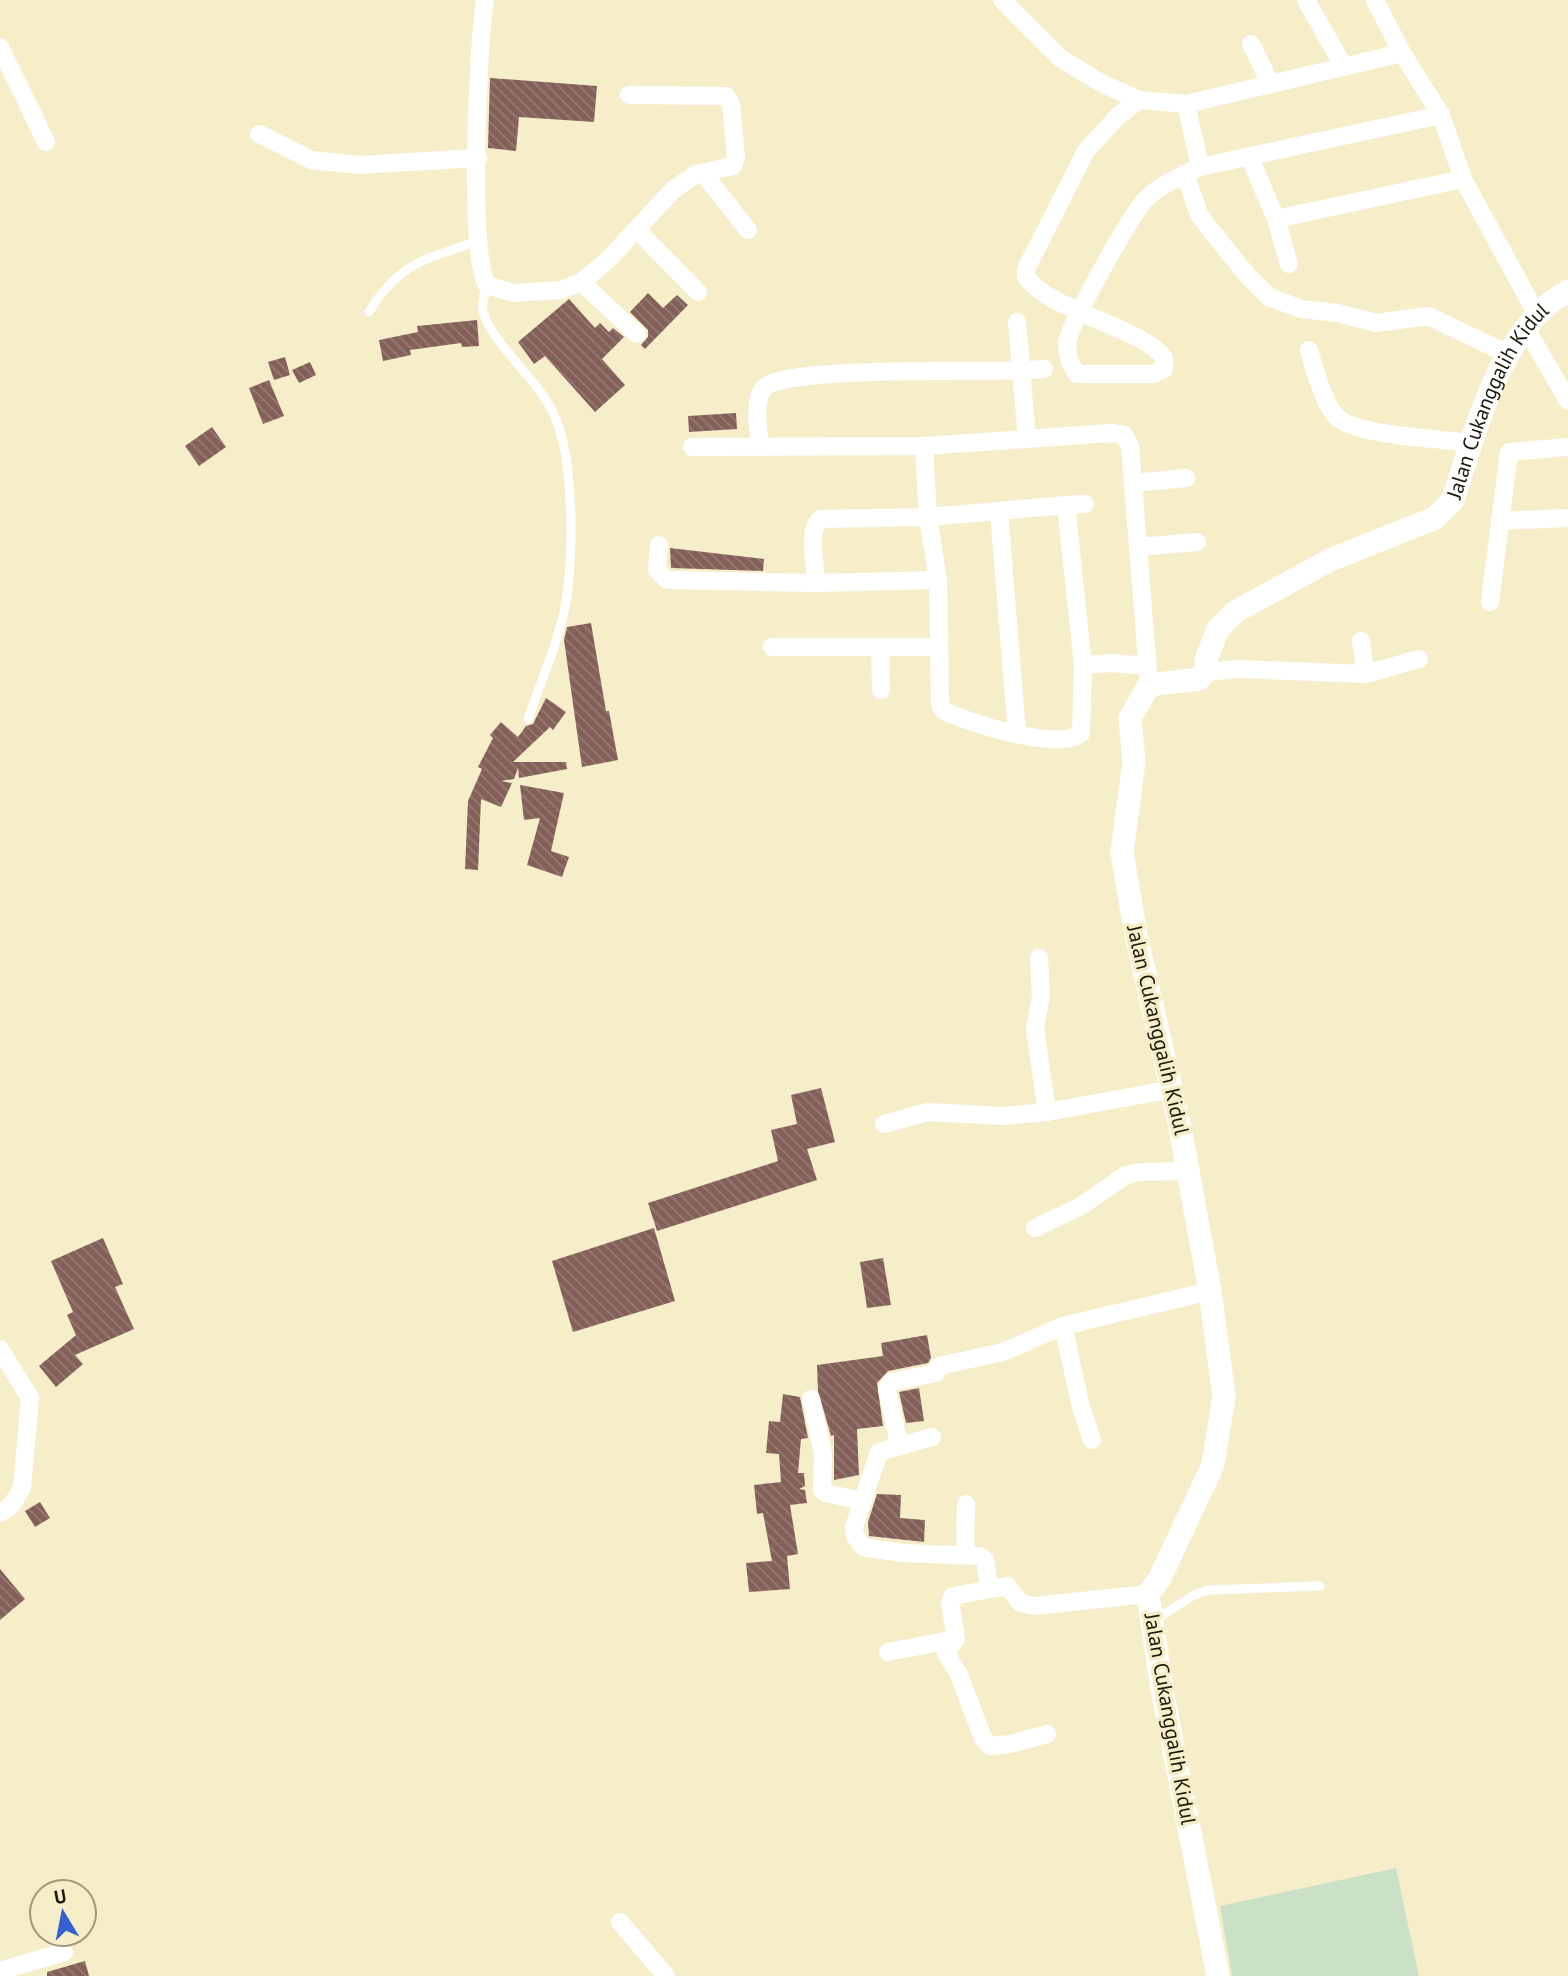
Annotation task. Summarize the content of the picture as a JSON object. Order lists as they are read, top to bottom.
{
  "streets": {
    "street": ["Jalan Cukanggalih Kidul"]
  },
  "north": "top"
}
